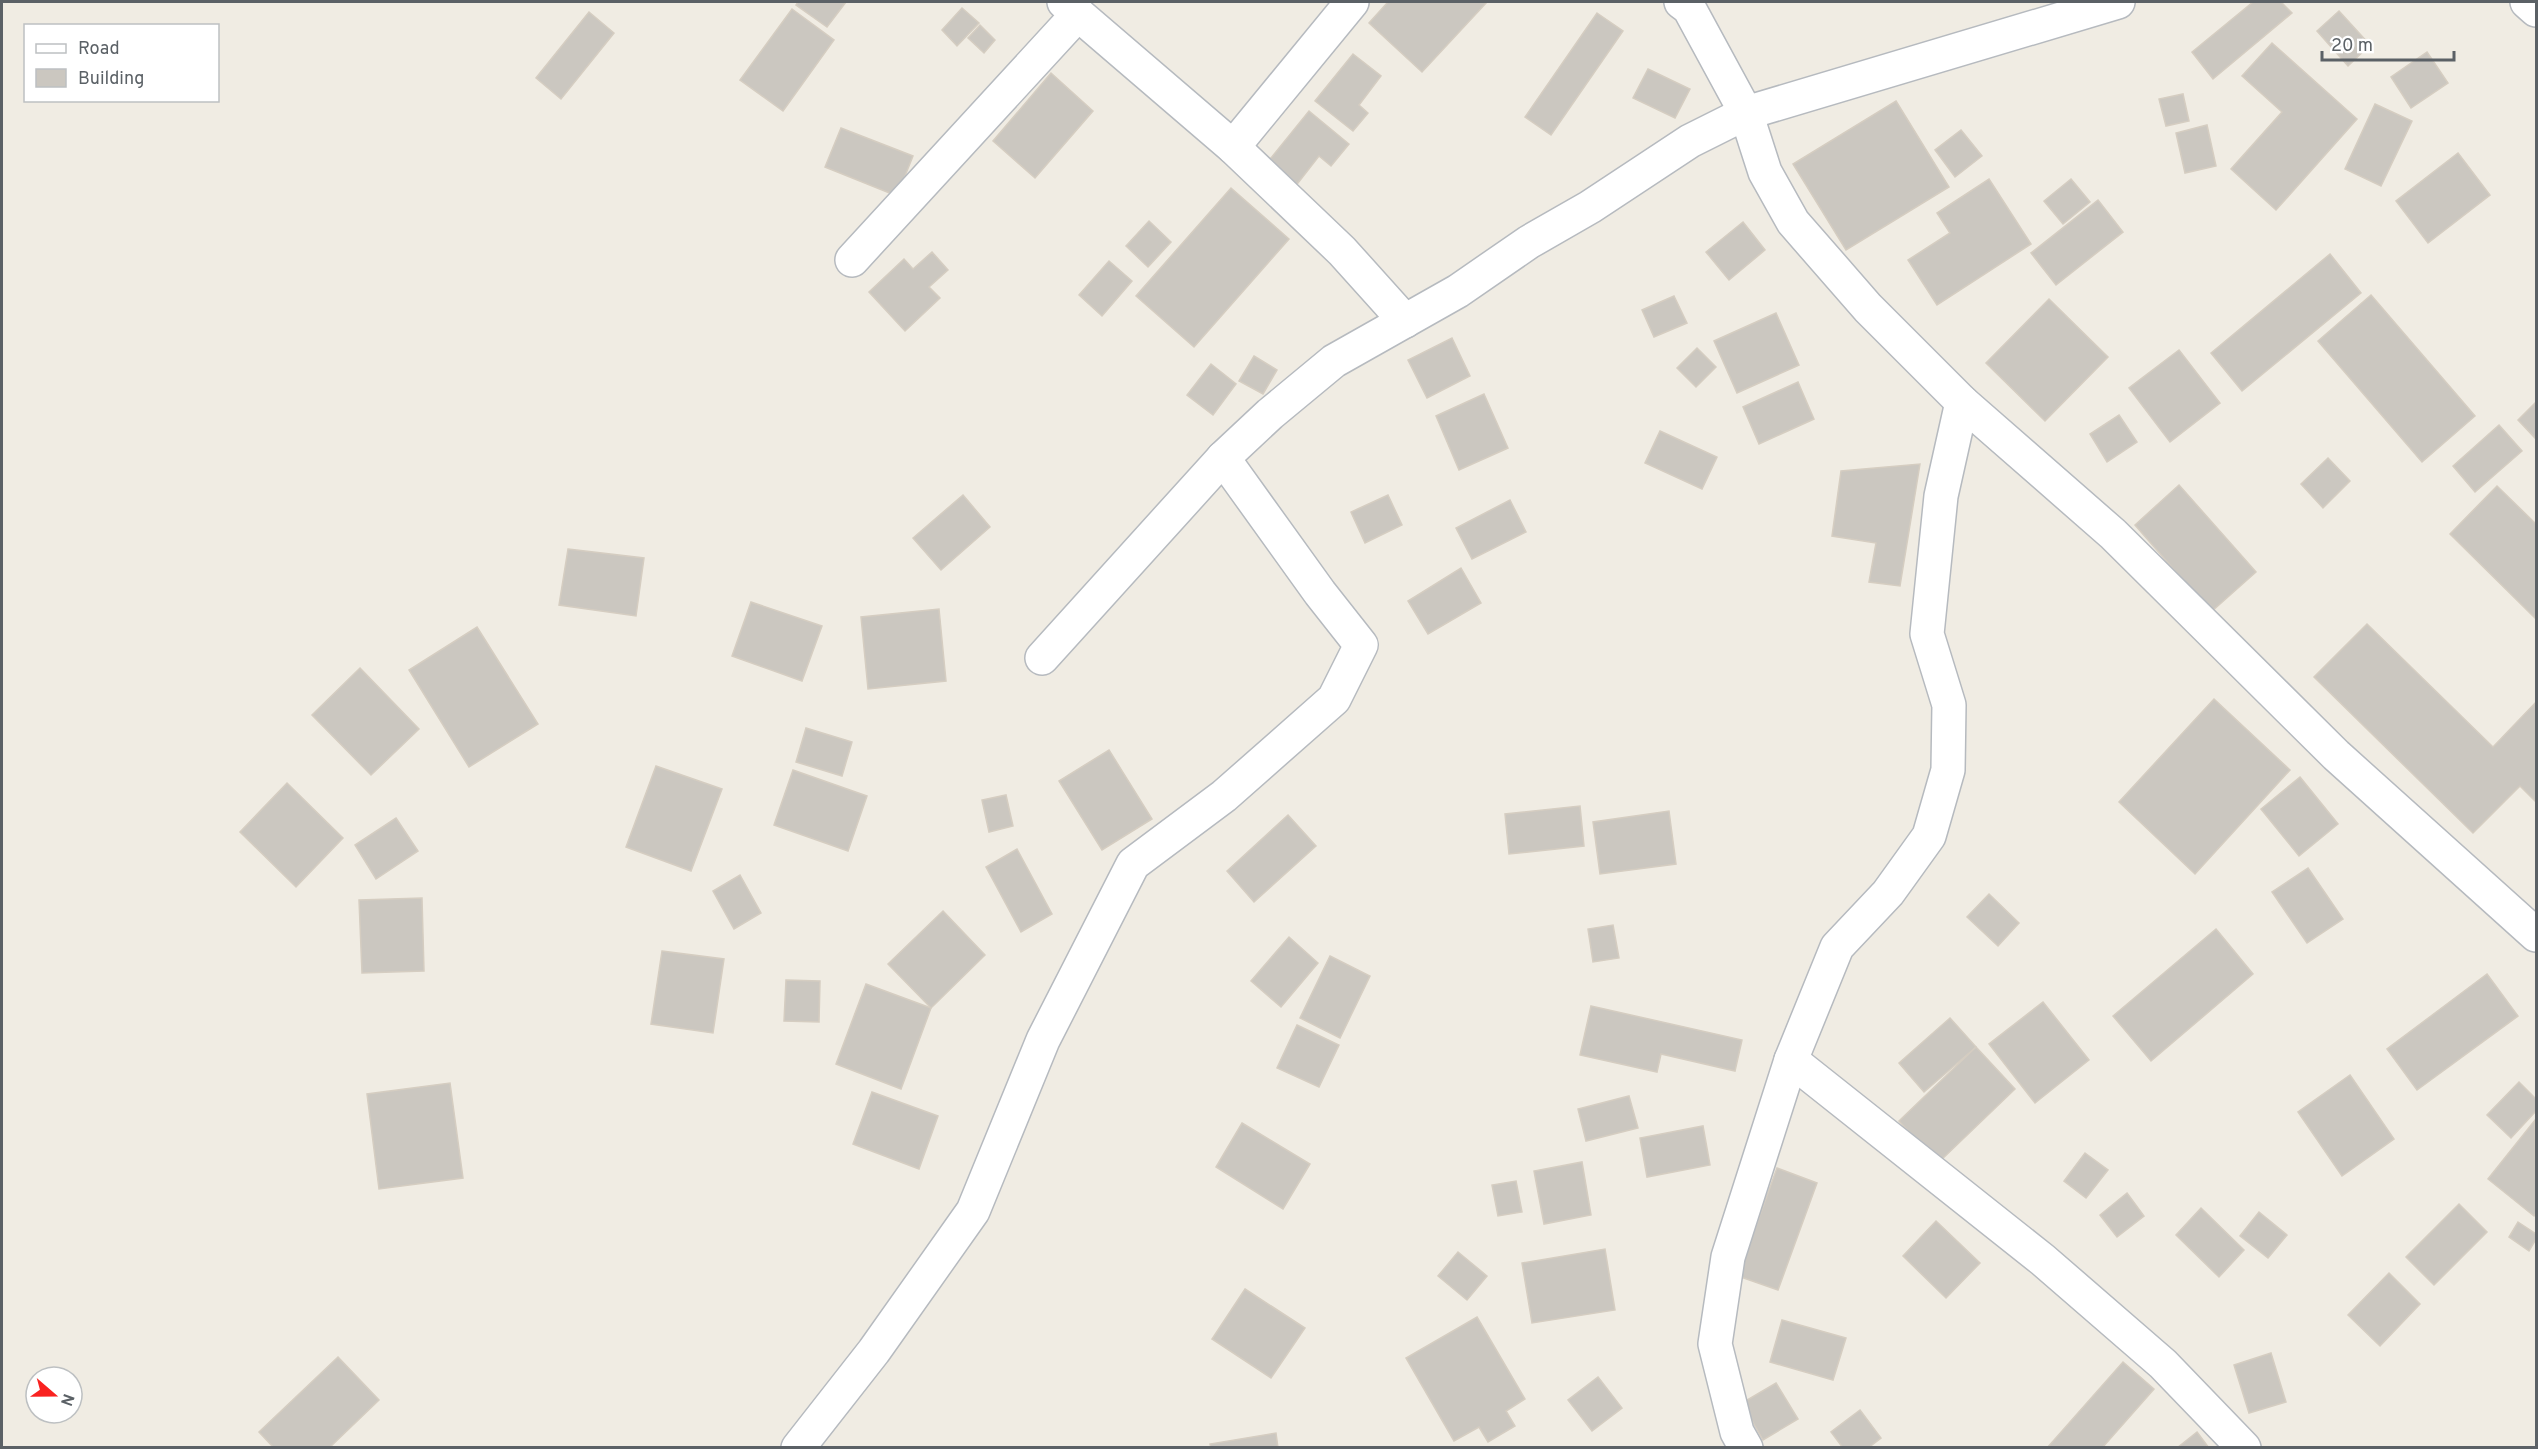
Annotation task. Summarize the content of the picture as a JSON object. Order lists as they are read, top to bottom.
{
  "legend": ["Road", "Building"],
  "scale_bar": "20 m",
  "north": "right"
}
